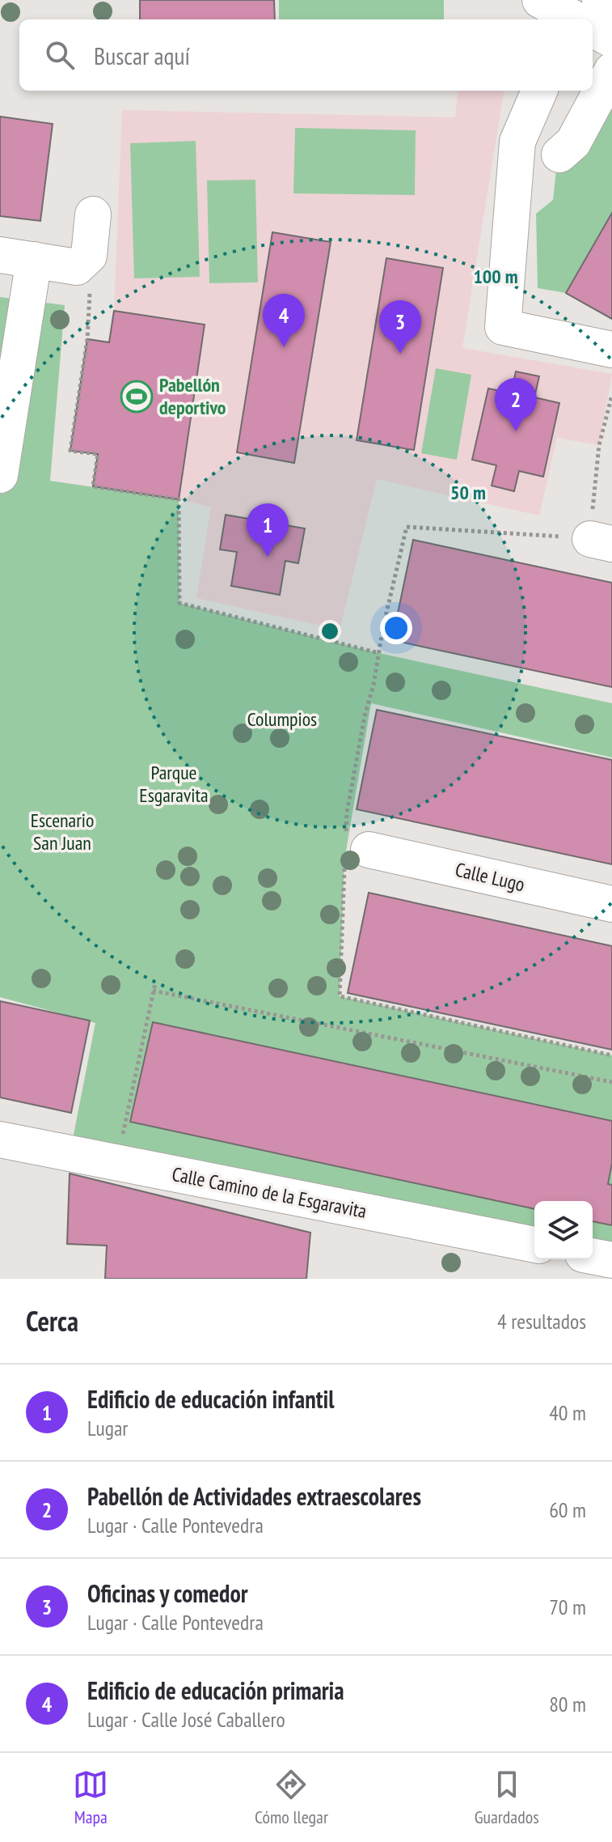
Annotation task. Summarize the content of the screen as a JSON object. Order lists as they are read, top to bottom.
{
  "streets": {
    "street": ["Calle Lugo", "Calle Camino de la Esgaravita"]
  },
  "parks": ["Columpios", "Parque Esgaravita", "Escenario San Juan"],
  "places": {
    "sports": ["Pabellón deportivo"]
  },
  "page": {
    "search": "Buscar aquí",
    "pins": [
      "4",
      "3",
      "2",
      "1"
    ],
    "heading": ["Cerca", "4 resultados"],
    "list": [
      {
        "mark": "1",
        "name": "Edificio de educación infantil",
        "note": "Lugar",
        "value": "40 m"
      },
      {
        "mark": "2",
        "name": "Pabellón de Actividades extraescolares",
        "note": "Lugar · Calle Pontevedra",
        "value": "60 m"
      },
      {
        "mark": "3",
        "name": "Oficinas y comedor",
        "note": "Lugar · Calle Pontevedra",
        "value": "70 m"
      },
      {
        "mark": "4",
        "name": "Edificio de educación primaria",
        "note": "Lugar · Calle José Caballero",
        "value": "80 m"
      }
    ],
    "nav": ["Mapa", "Cómo llegar", "Guardados"]
  },
  "rings": ["100 m", "50 m"]
}
